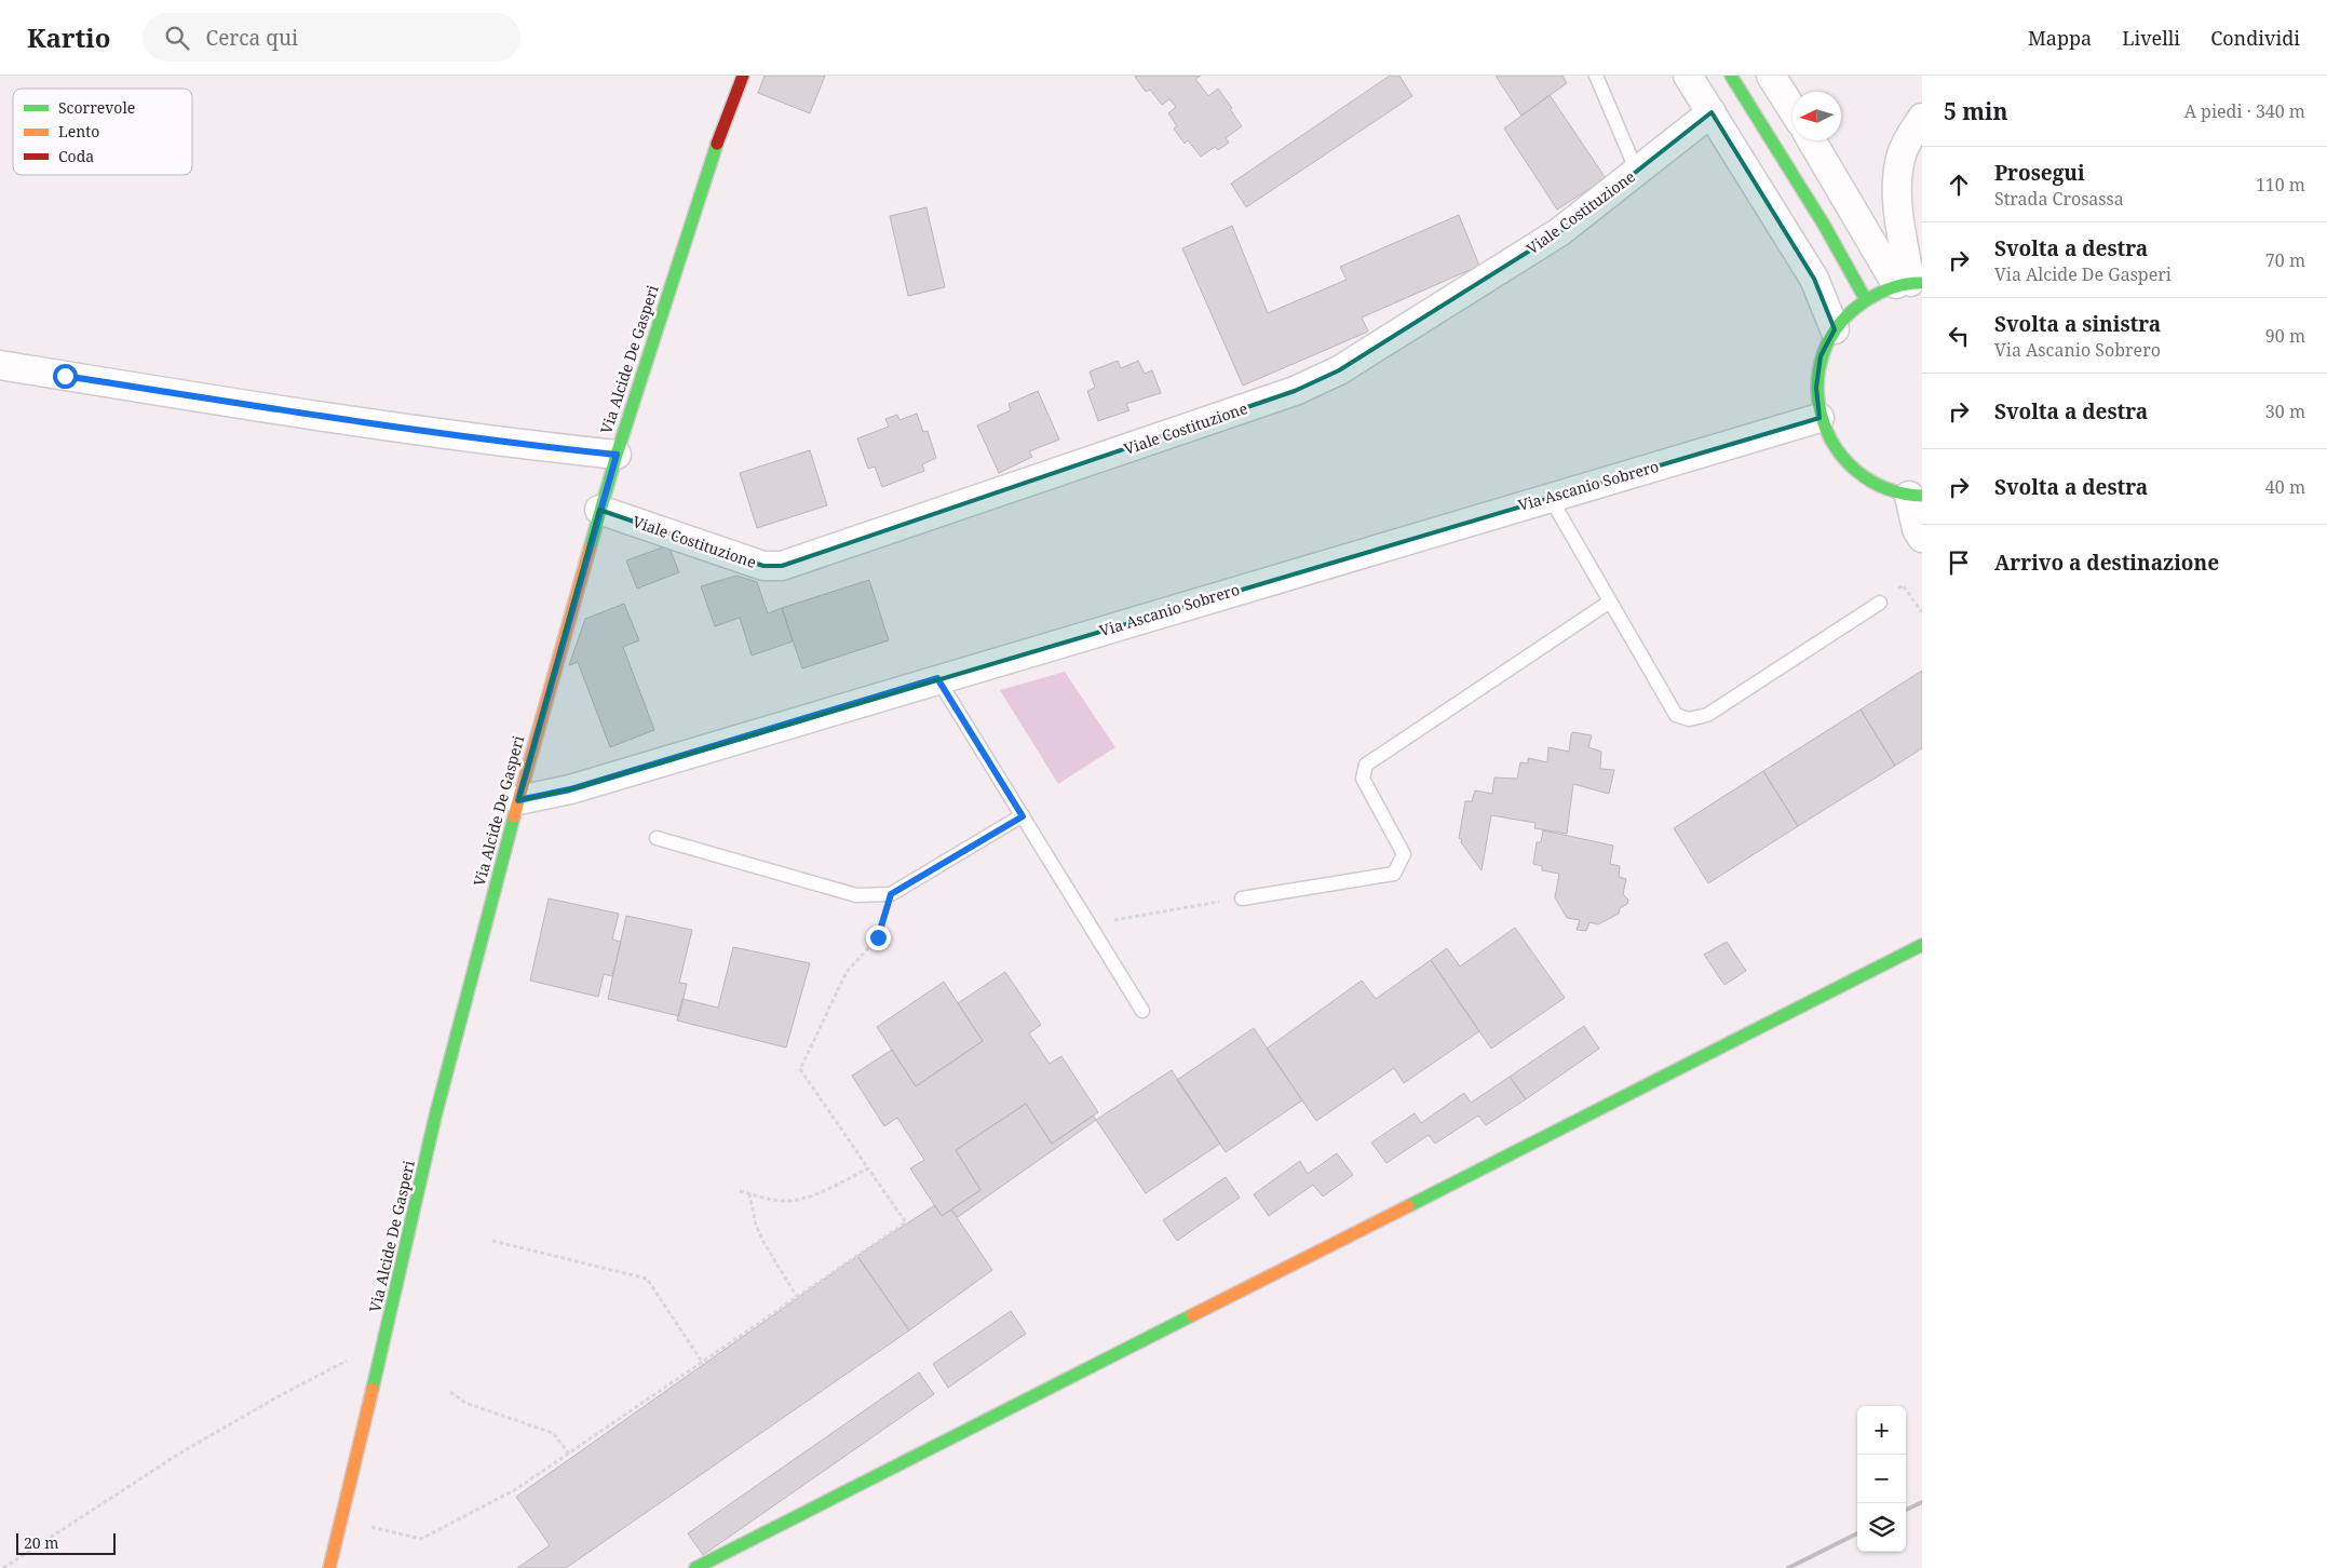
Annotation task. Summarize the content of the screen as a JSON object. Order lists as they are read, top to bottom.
{
  "streets": {
    "street": ["Viale Costituzione", "Via Alcide De Gasperi", "Via Ascanio Sobrero"]
  },
  "crossings": [
    ["Viale Costituzione", "Via Alcide De Gasperi"],
    ["Via Alcide De Gasperi", "Via Ascanio Sobrero"]
  ],
  "legend": ["Scorrevole", "Lento", "Coda"],
  "scale_bar": "20 m",
  "north": "left",
  "page": {
    "header": "Kartio",
    "search": "Cerca qui",
    "nav": ["Mappa", "Livelli", "Condividi"],
    "heading": ["5 min", "A piedi · 340 m"],
    "list": [
      ["Prosegui", "Strada Crosassa", "110 m"],
      ["Svolta a destra", "Via Alcide De Gasperi", "70 m"],
      ["Svolta a sinistra", "Via Ascanio Sobrero", "90 m"],
      ["Svolta a destra", "30 m"],
      ["Svolta a destra", "40 m"],
      "Arrivo a destinazione"
    ],
    "map_buttons": ["+", "−"],
    "scale": "20 m"
  }
}
